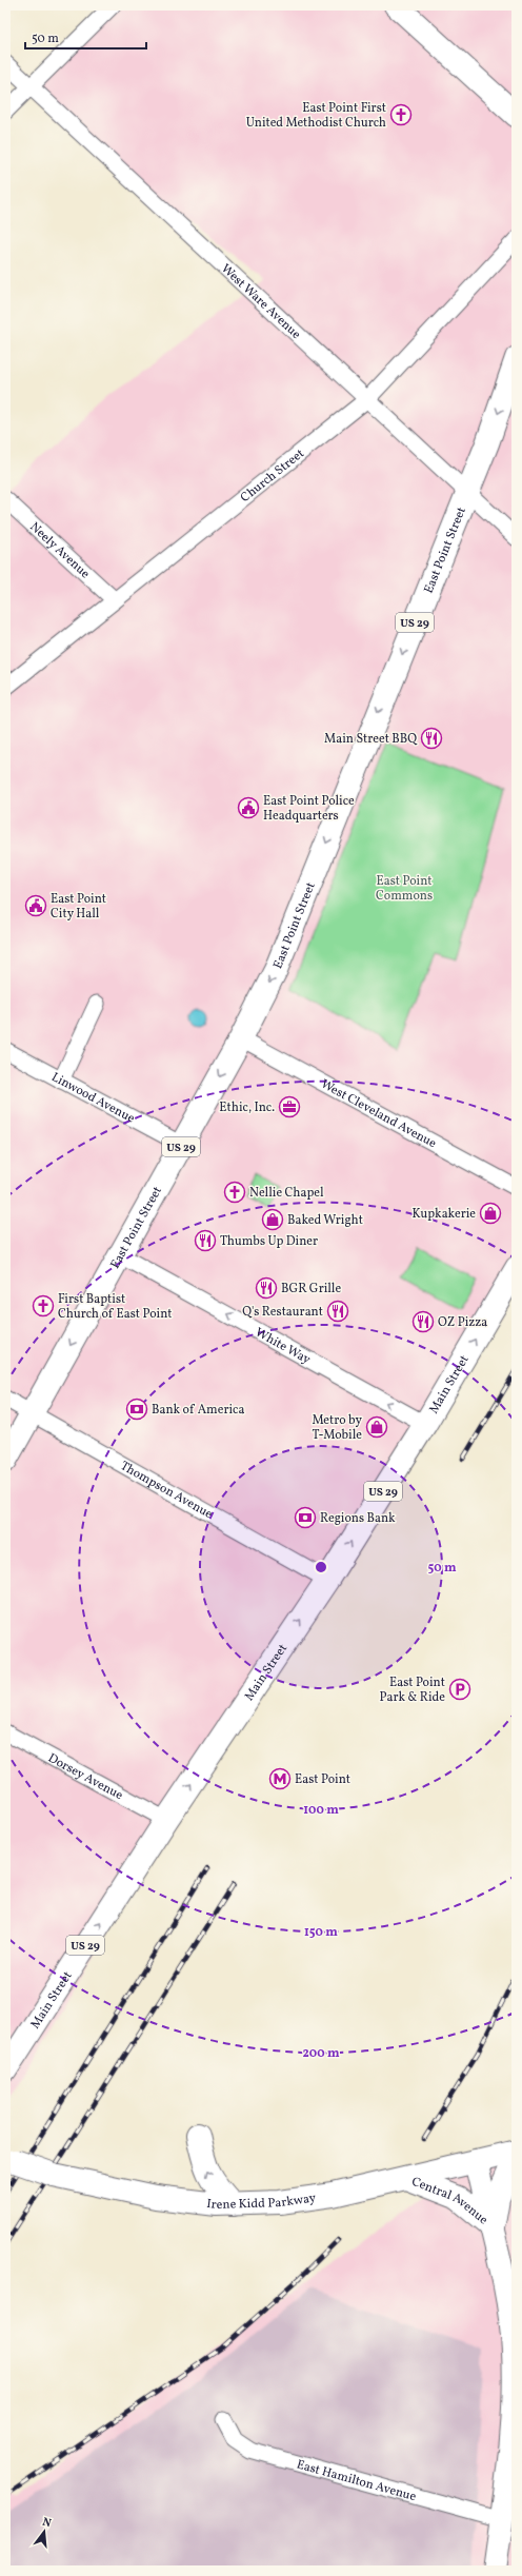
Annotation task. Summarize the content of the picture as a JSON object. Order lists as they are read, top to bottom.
{
  "streets": {
    "main road": [
      "East Point Street",
      "US 29",
      "Main Street",
      "Irene Kidd Parkway",
      "Central Avenue"
    ],
    "street": [
      "West Ware Avenue",
      "Church Street",
      "Neely Avenue",
      "Linwood Avenue",
      "West Cleveland Avenue",
      "White Way",
      "Thompson Avenue",
      "Dorsey Avenue",
      "East Hamilton Avenue"
    ]
  },
  "crossings": [
    ["West Ware Avenue", "Church Street"],
    ["West Ware Avenue", "East Point Street"],
    ["Church Street", "Neely Avenue"],
    ["East Point Street", "Linwood Avenue"],
    ["East Point Street", "West Cleveland Avenue"],
    ["East Point Street", "White Way"],
    ["East Point Street", "Thompson Avenue"],
    ["White Way", "Main Street"],
    ["Main Street", "Thompson Avenue"],
    ["Main Street", "Dorsey Avenue"],
    ["Irene Kidd Parkway", "Central Avenue"],
    ["Central Avenue", "East Hamilton Avenue"]
  ],
  "one_way": ["East Point Street", "White Way", "Main Street"],
  "parks": ["East Point Commons"],
  "places": {
    "church": ["East Point First United Methodist Church", "Nellie Chapel", "First Baptist Church of East Point"],
    "restaurant": [
      "Main Street BBQ",
      "Thumbs Up Diner",
      "BGR Grille",
      "Q's Restaurant",
      "OZ Pizza"
    ],
    "public building": ["East Point Police Headquarters", "East Point City Hall"],
    "office": ["Ethic, Inc."],
    "shop": ["Kupkakerie", "Baked Wright", "Metro by T-Mobile"],
    "bank": ["Bank of America", "Regions Bank"],
    "parking": ["East Point Park & Ride"],
    "metro station": ["East Point"]
  },
  "scale_bar": "50 m",
  "north": "top",
  "rings": [
    "50 m",
    "100 m",
    "150 m",
    "200 m"
  ]
}
